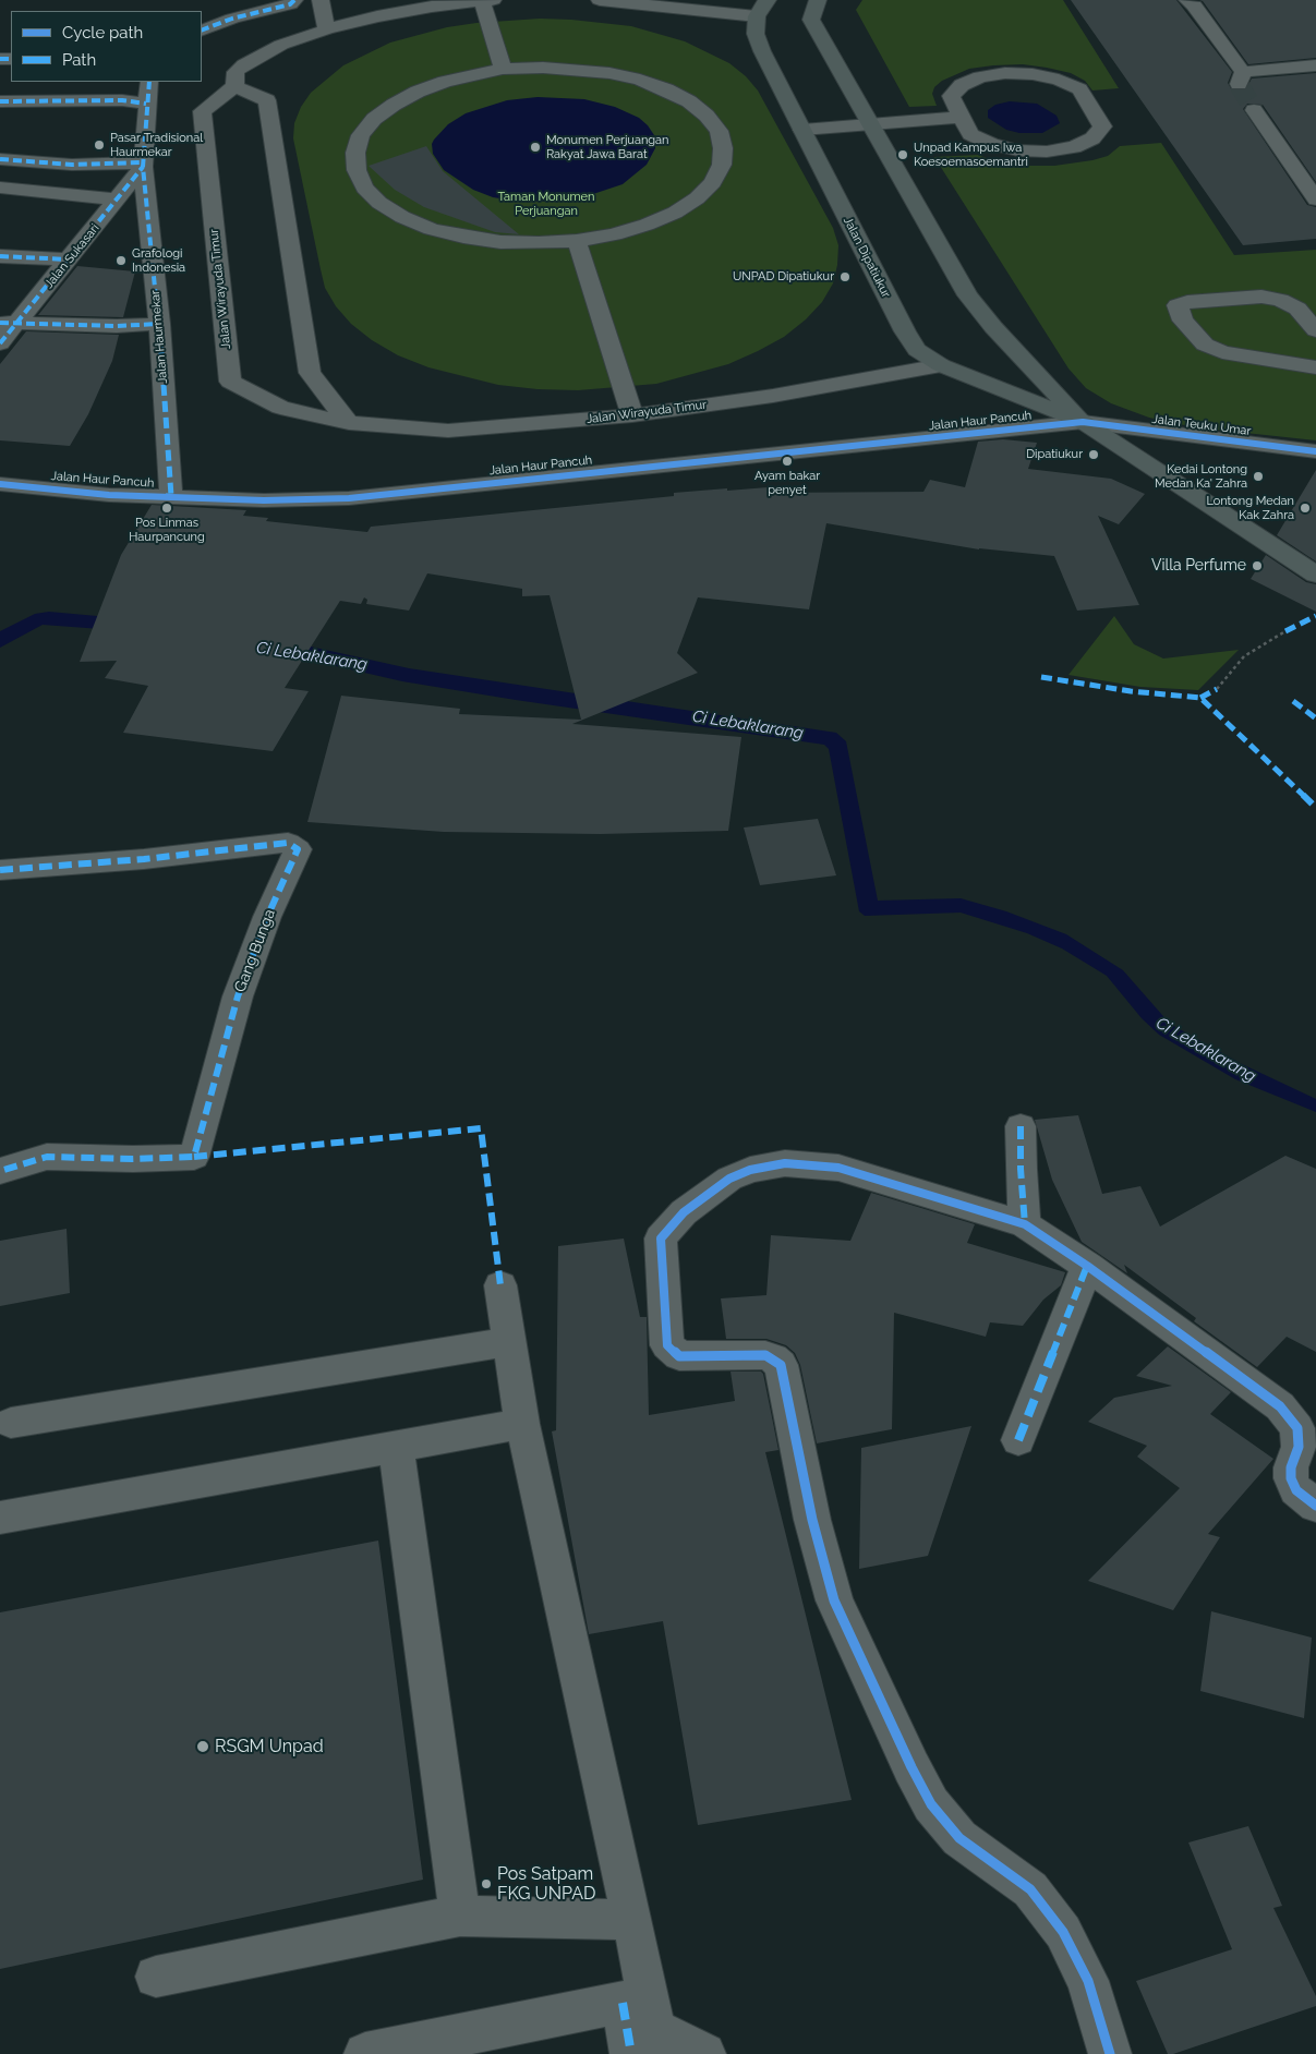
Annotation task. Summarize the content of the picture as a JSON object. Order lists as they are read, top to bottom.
{
  "streets": {
    "main road": ["Jalan Dipatiukur"],
    "street": [
      "Jalan Sukasari",
      "Jalan Wirayuda Timur",
      "Jalan Haurmekar",
      "Jalan Haur Pancuh",
      "Jalan Teuku Umar",
      "Gang Bunga"
    ]
  },
  "crossings": [
    ["Jalan Sukasari", "Jalan Haurmekar"],
    ["Jalan Dipatiukur", "Jalan Wirayuda Timur"],
    ["Jalan Dipatiukur", "Jalan Haur Pancuh"],
    ["Jalan Dipatiukur", "Jalan Teuku Umar"],
    ["Jalan Haurmekar", "Jalan Haur Pancuh"],
    ["Jalan Haur Pancuh", "Jalan Teuku Umar"]
  ],
  "water": ["Ci Lebaklarang"],
  "parks": ["Taman Monumen Perjuangan"],
  "places": [
    "Pasar Tradisional Haurmekar",
    "Monumen Perjuangan Rakyat Jawa Barat",
    "Unpad Kampus Iwa Koesoemasoemantri",
    "Grafologi Indonesia",
    "UNPAD Dipatiukur",
    "Dipatiukur",
    "Ayam bakar penyet",
    "Kedai Lontong Medan Ka' Zahra",
    "Pos Linmas Haurpancung",
    "Lontong Medan Kak Zahra",
    "Villa Perfume",
    "RSGM Unpad",
    "Pos Satpam FKG UNPAD"
  ],
  "legend": ["Cycle path", "Path"]
}
